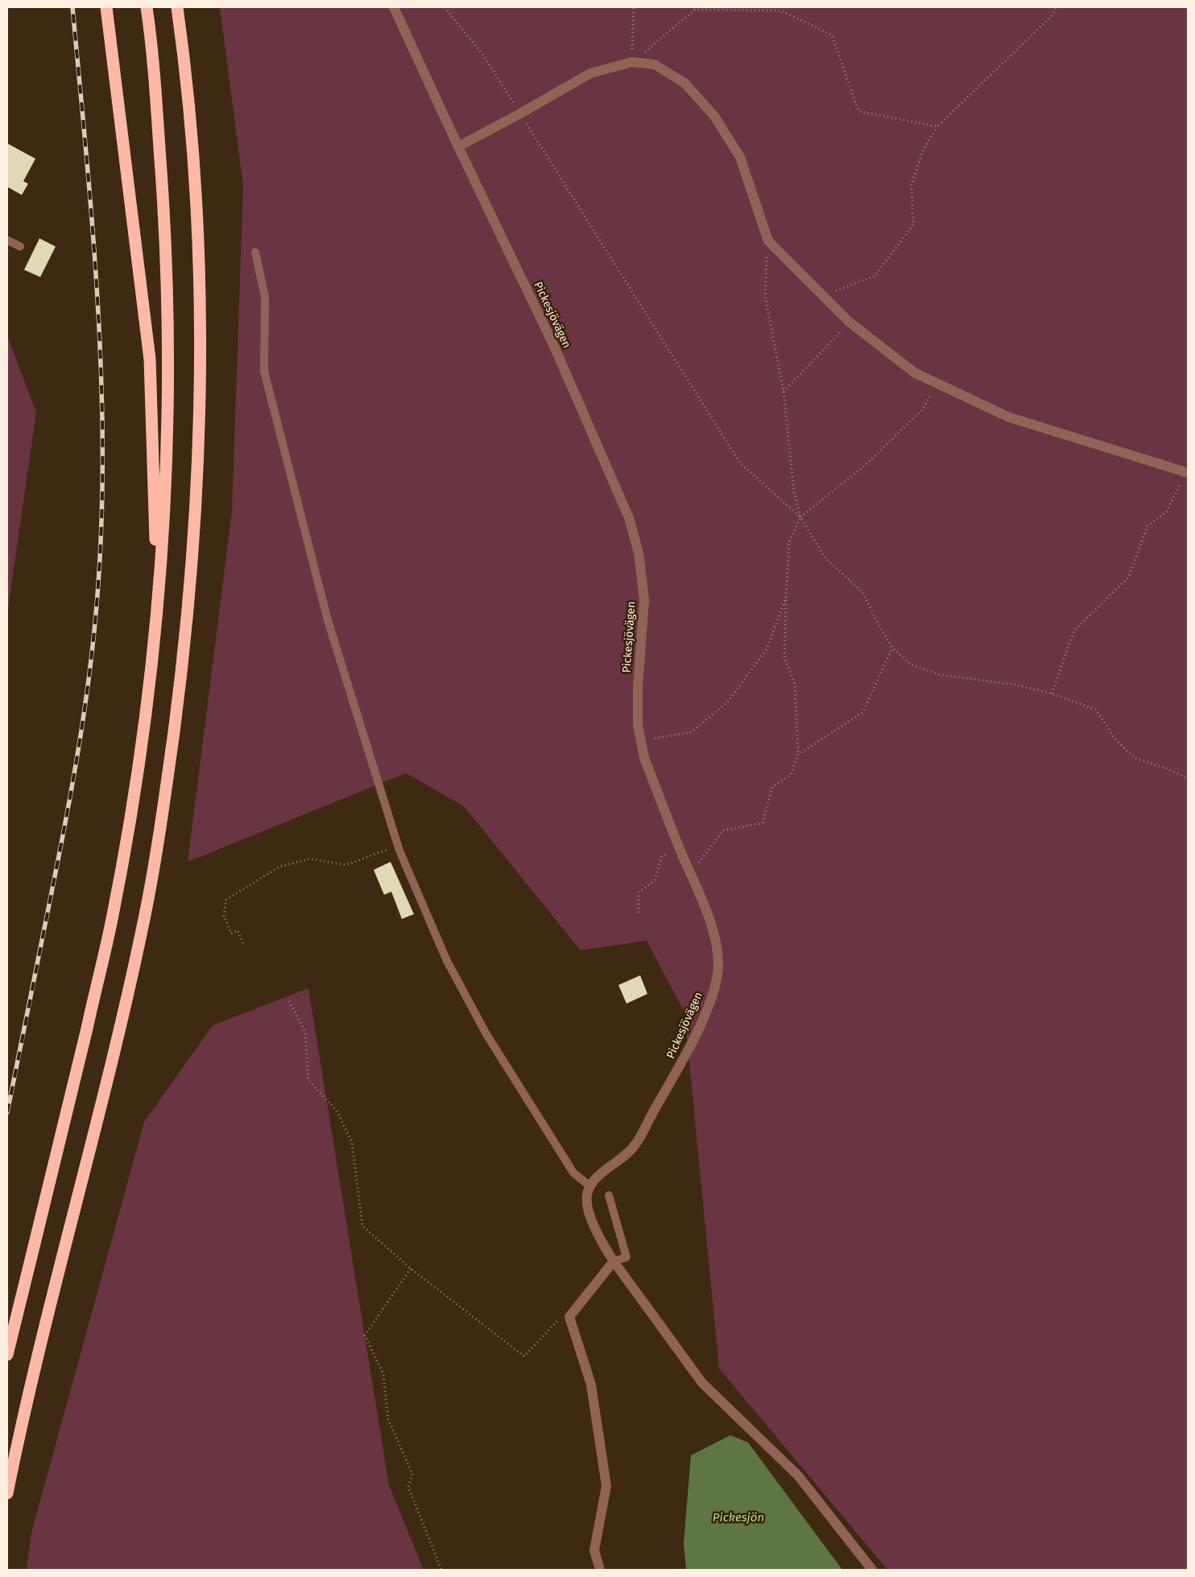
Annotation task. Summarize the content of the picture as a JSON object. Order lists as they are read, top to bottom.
{
  "streets": {
    "street": ["Pickesjövägen"]
  },
  "water": ["Pickesjön"]
}
